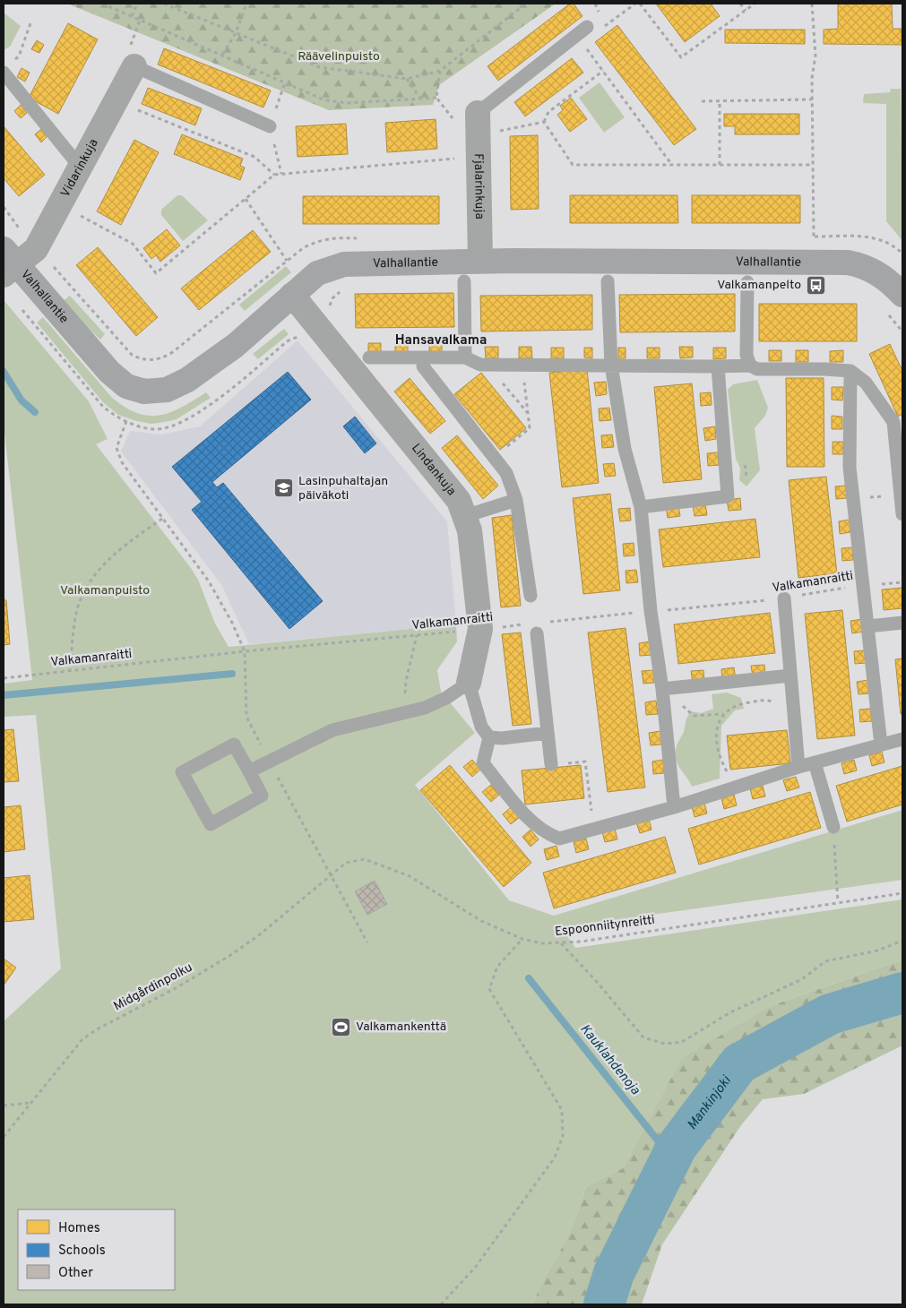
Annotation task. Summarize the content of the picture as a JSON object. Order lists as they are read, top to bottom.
{
  "streets": {
    "street": [
      "Vidarinkuja",
      "Fjalarinkuja",
      "Valhallantie",
      "Lindankuja"
    ],
    "path": ["Valkamanraitti", "Espoonniitynreitti", "Midgårdinpolku"]
  },
  "crossings": [
    ["Vidarinkuja", "Valhallantie"],
    ["Fjalarinkuja", "Valhallantie"],
    ["Valhallantie", "Lindankuja"],
    ["Lindankuja", "Valkamanraitti"],
    ["Espoonniitynreitti", "Midgårdinpolku"]
  ],
  "districts": ["Hansavalkama"],
  "water": ["Kauklahdenoja", "Mankinjoki"],
  "parks": ["Räävelinpuisto", "Valkamanpuisto"],
  "places": {
    "bus stop": ["Valkamanpelto"],
    "school or university": ["Lasinpuhaltajan päiväkoti"],
    "sports": ["Valkamankenttä"]
  },
  "legend": ["Homes", "Schools", "Other"]
}
